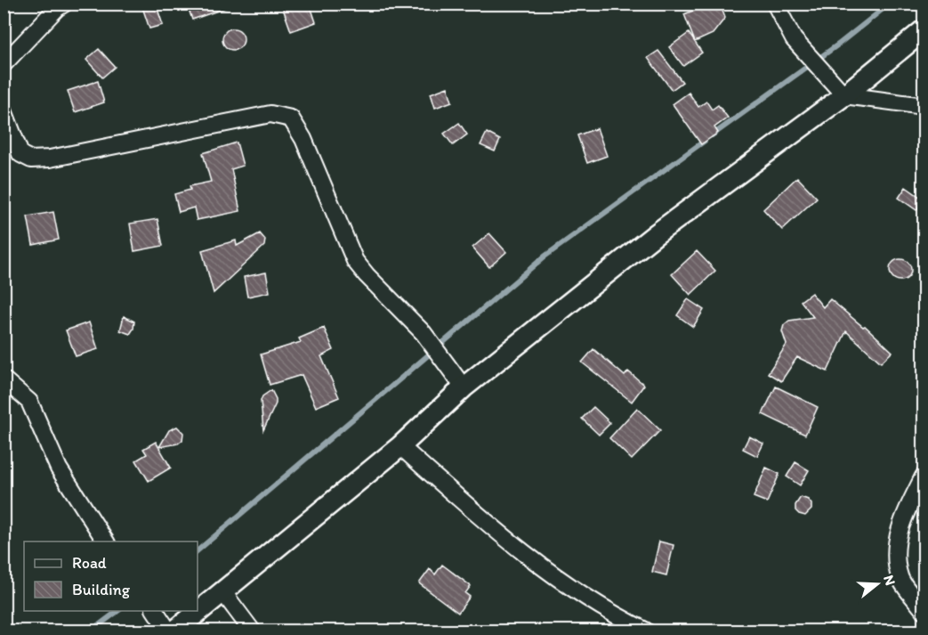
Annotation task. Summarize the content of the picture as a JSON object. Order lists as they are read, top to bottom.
{
  "legend": ["Road", "Building"],
  "north": "right"
}
